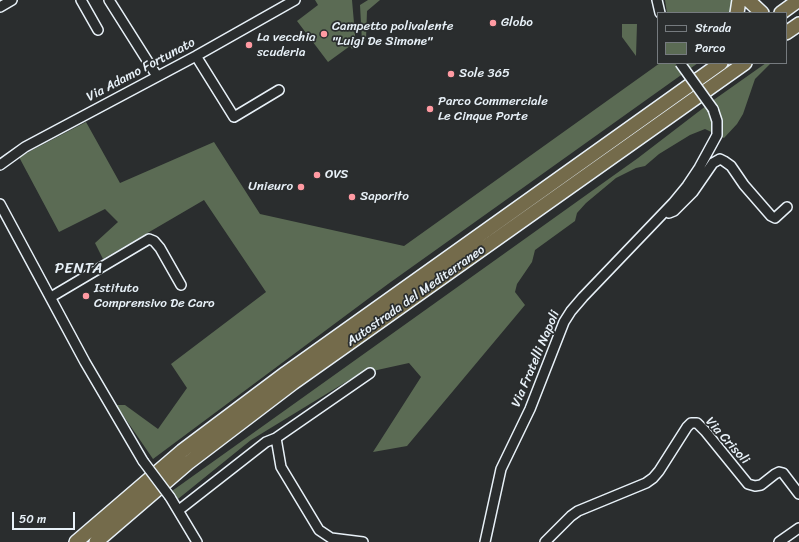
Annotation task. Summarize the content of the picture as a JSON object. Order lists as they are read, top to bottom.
{
  "streets": {
    "highway": ["Autostrada del Mediterraneo"],
    "street": ["Via Adamo Fortunato", "Via Fratelli Napoli", "Via Crisoli"]
  },
  "districts": ["PENTA"],
  "places": [
    "Globo",
    "Campetto polivalente \"Luigi De Simone\"",
    "La vecchia scuderia",
    "Sole 365",
    "Parco Commerciale Le Cinque Porte",
    "OVS",
    "Unieuro",
    "Saporito",
    "Istituto Comprensivo De Caro"
  ],
  "legend": ["Strada", "Parco"],
  "scale_bar": "50 m"
}
